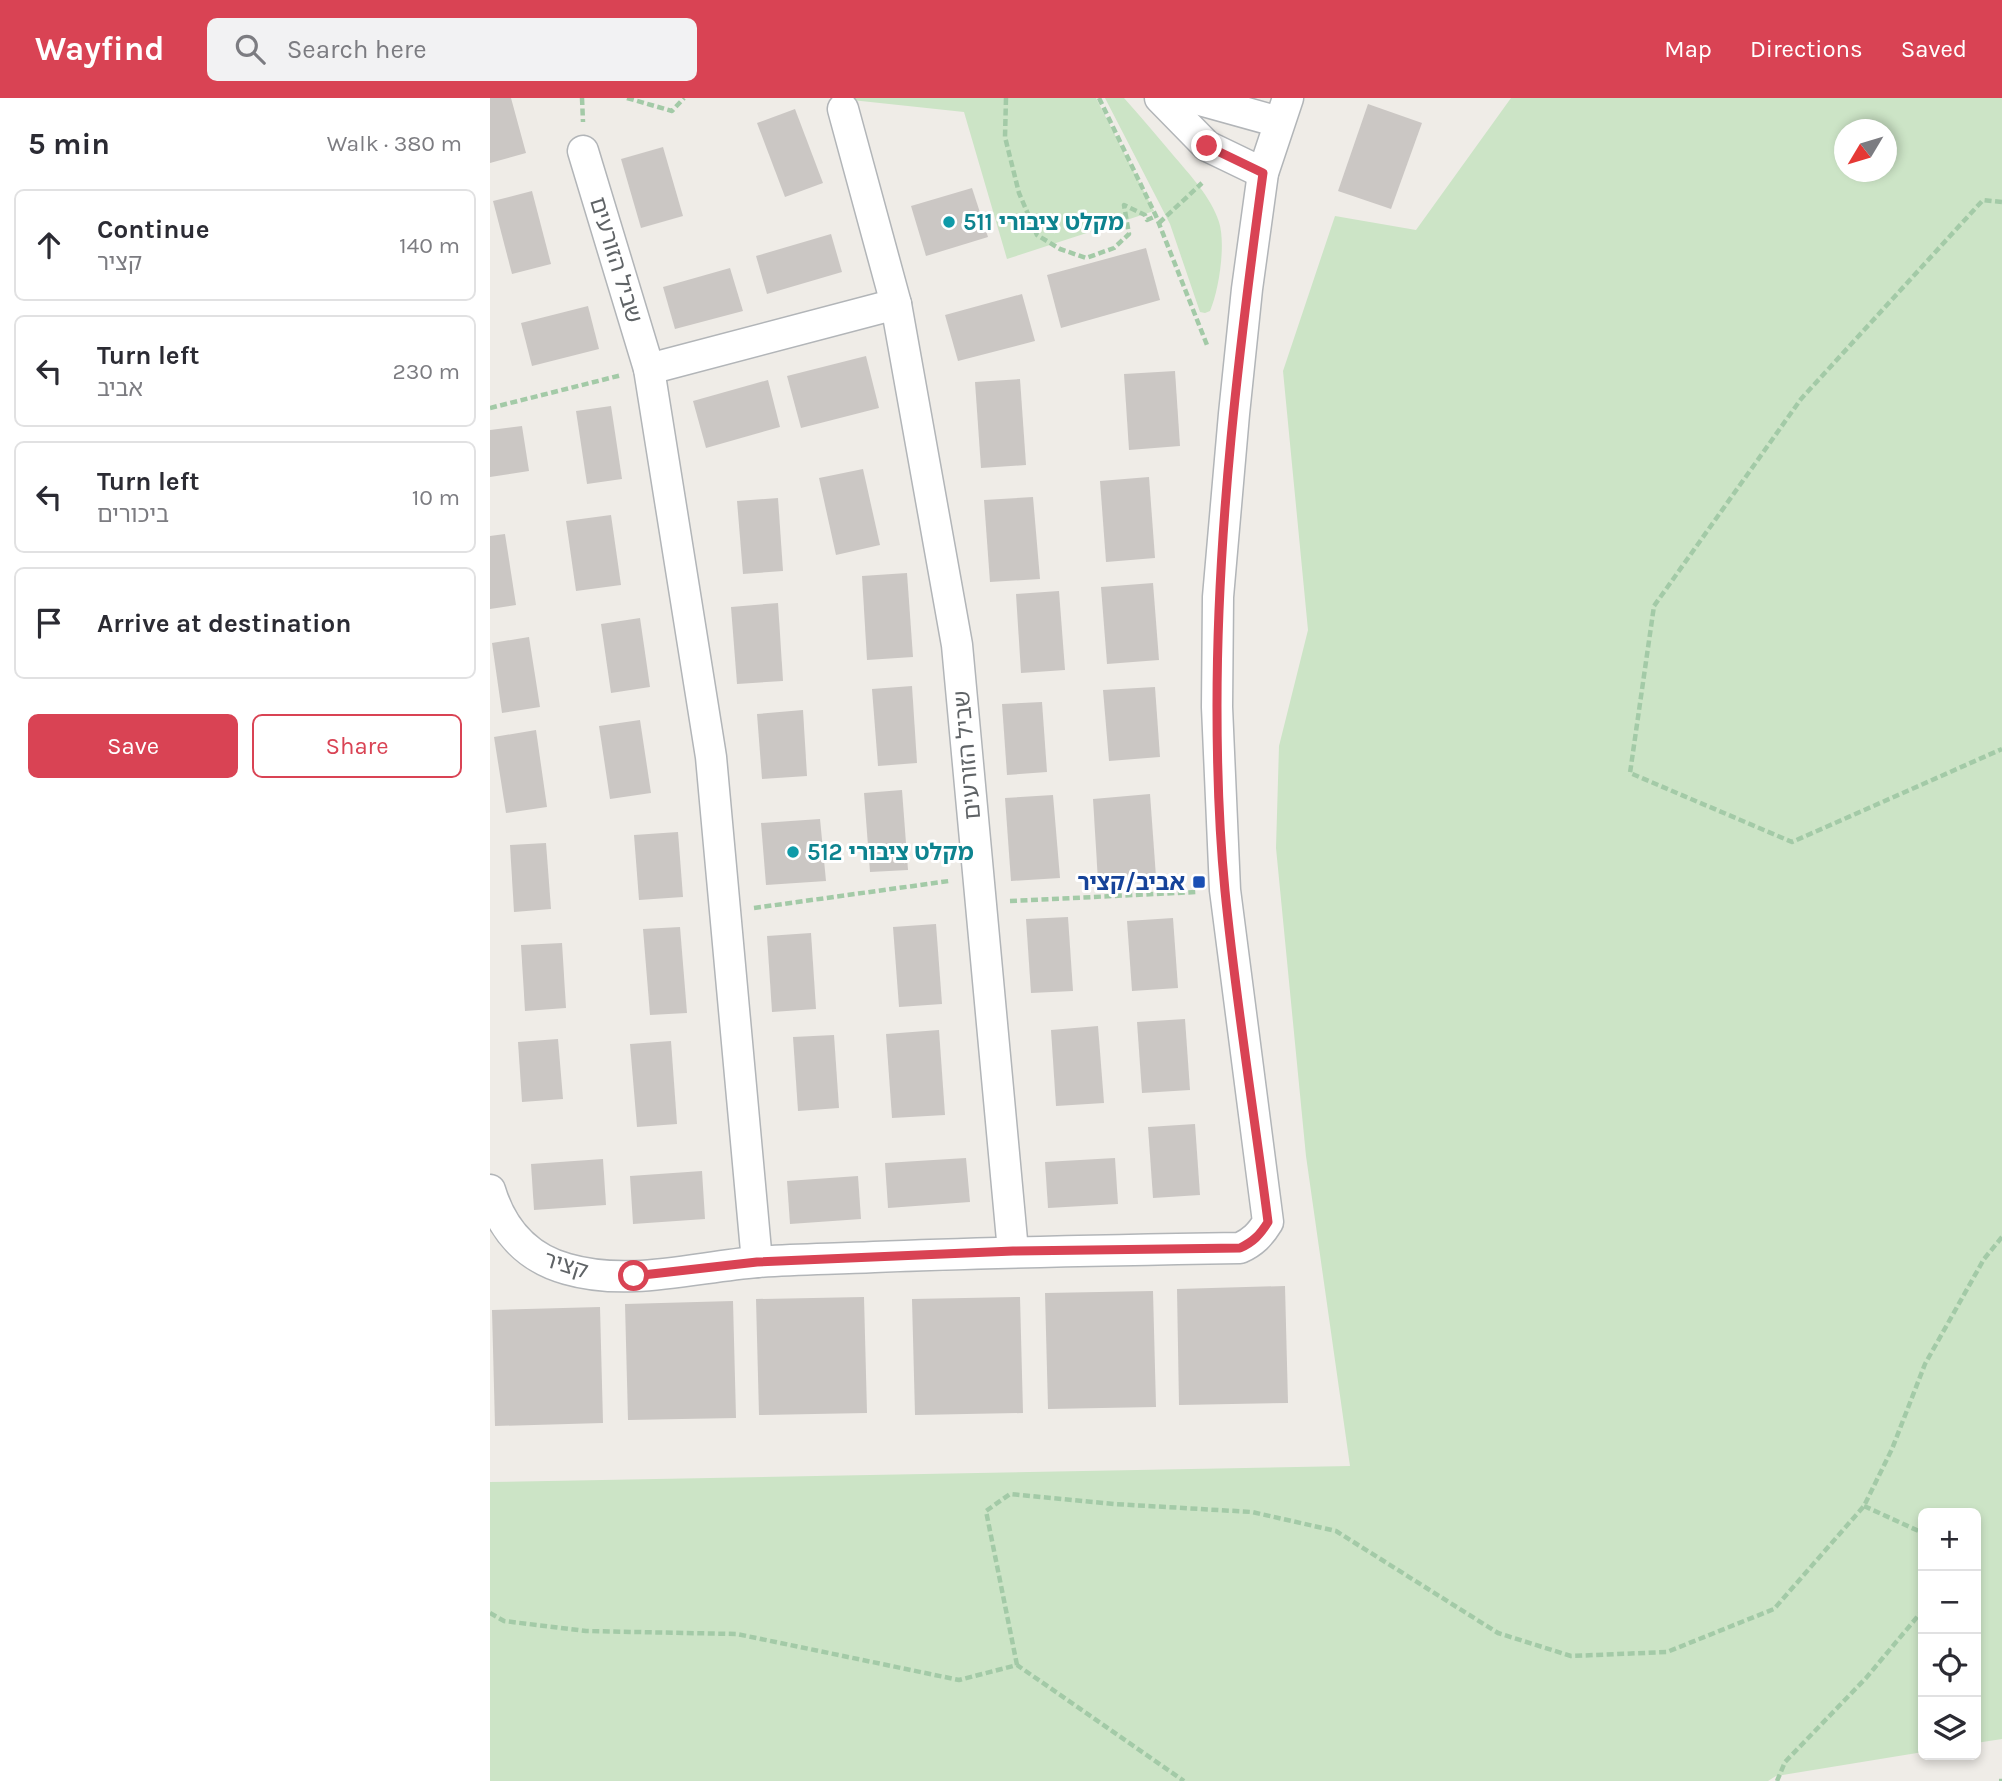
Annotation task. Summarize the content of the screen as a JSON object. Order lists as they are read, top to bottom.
{
  "streets": {
    "street": ["שביל הזורעים", "קציר"]
  },
  "crossings": [
    ["שביל הזורעים", "קציר"]
  ],
  "places": {
    "other": ["מקלט ציבורי 511", "מקלט ציבורי 512"],
    "transit": ["אביב/קציר"]
  },
  "north": "bottom left",
  "page": {
    "header": "Wayfind",
    "search": "Search here",
    "nav": ["Map", "Directions", "Saved"],
    "heading": ["5 min", "Walk · 380 m"],
    "list": [
      ["Continue", "קציר", "140 m"],
      ["Turn left", "אביב", "230 m"],
      ["Turn left", "ביכורים", "10 m"],
      "Arrive at destination"
    ],
    "buttons": ["Save", "Share"],
    "map_buttons": ["+", "−"]
  }
}
